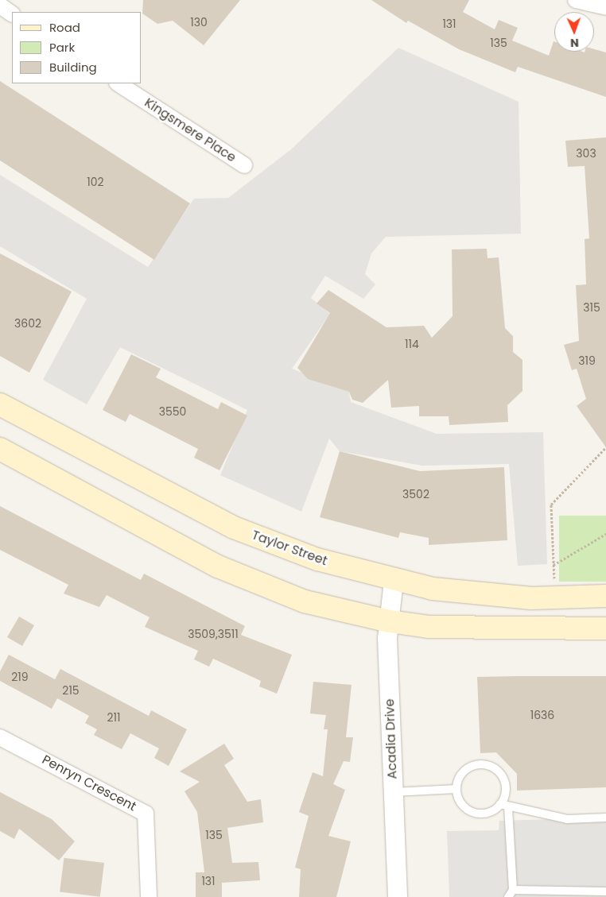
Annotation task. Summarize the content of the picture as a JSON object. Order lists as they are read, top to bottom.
{
  "streets": {
    "main road": ["Taylor Street"],
    "street": ["Kingsmere Place", "Acadia Drive", "Penryn Crescent"]
  },
  "crossings": [
    ["Taylor Street", "Acadia Drive"]
  ],
  "house_numbers": [
    "130",
    "131",
    "135",
    "303",
    "102",
    "315",
    "3602",
    "114",
    "319",
    "3550",
    "3502",
    "3509,3511",
    "219",
    "215",
    "1636",
    "211",
    "135",
    "131"
  ],
  "legend": ["Road", "Park", "Building"],
  "north": "bottom"
}
